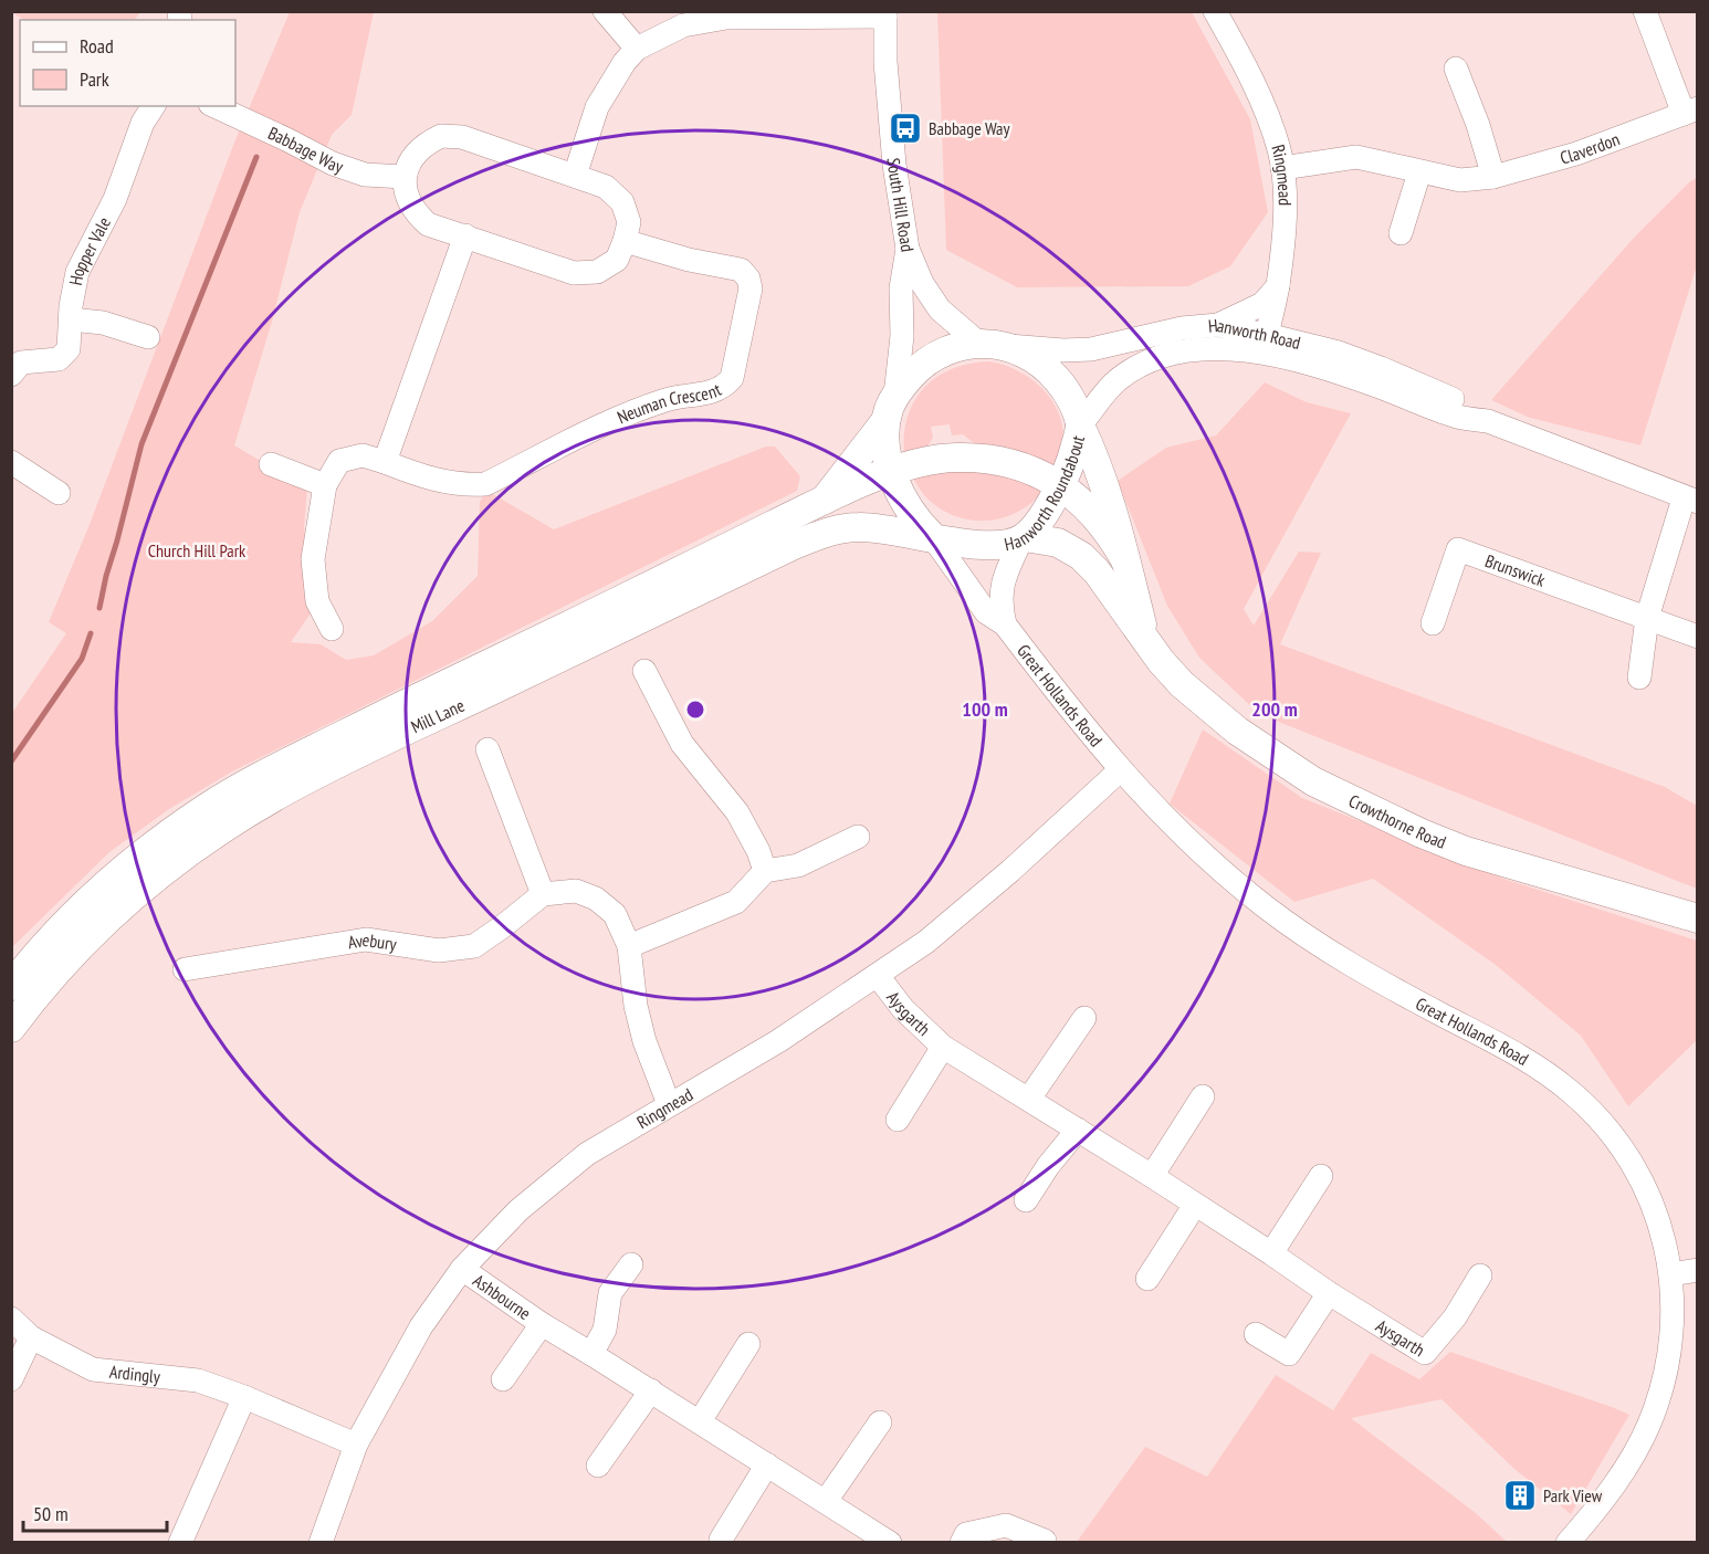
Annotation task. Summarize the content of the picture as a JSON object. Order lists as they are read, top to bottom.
{
  "streets": {
    "main road": ["Hanworth Roundabout", "Mill Lane", "Crowthorne Road"],
    "street": [
      "Babbage Way",
      "Claverdon",
      "Ringmead",
      "South Hill Road",
      "Hopper Vale",
      "Hanworth Road",
      "Neuman Crescent",
      "Brunswick",
      "Great Hollands Road",
      "Avebury",
      "Aysgarth",
      "Ashbourne",
      "Ardingly"
    ]
  },
  "crossings": [
    ["Claverdon", "Ringmead"],
    ["Ringmead", "Hanworth Road"],
    ["Ringmead", "Great Hollands Road"],
    ["Ringmead", "Aysgarth"],
    ["Ringmead", "Ashbourne"],
    ["Ringmead", "Ardingly"],
    ["South Hill Road", "Hanworth Roundabout"],
    ["South Hill Road", "Mill Lane"],
    ["Hanworth Road", "Hanworth Roundabout"],
    ["Hanworth Road", "Crowthorne Road"],
    ["Hanworth Roundabout", "Great Hollands Road"],
    ["Hanworth Roundabout", "Mill Lane"],
    ["Hanworth Roundabout", "Crowthorne Road"],
    ["Great Hollands Road", "Mill Lane"],
    ["Great Hollands Road", "Crowthorne Road"],
    ["Mill Lane", "Crowthorne Road"]
  ],
  "parks": ["Church Hill Park"],
  "places": {
    "bus stop": ["Babbage Way"],
    "building": ["Park View"]
  },
  "legend": ["Road", "Park"],
  "scale_bar": "50 m",
  "rings": ["100 m", "200 m"]
}
